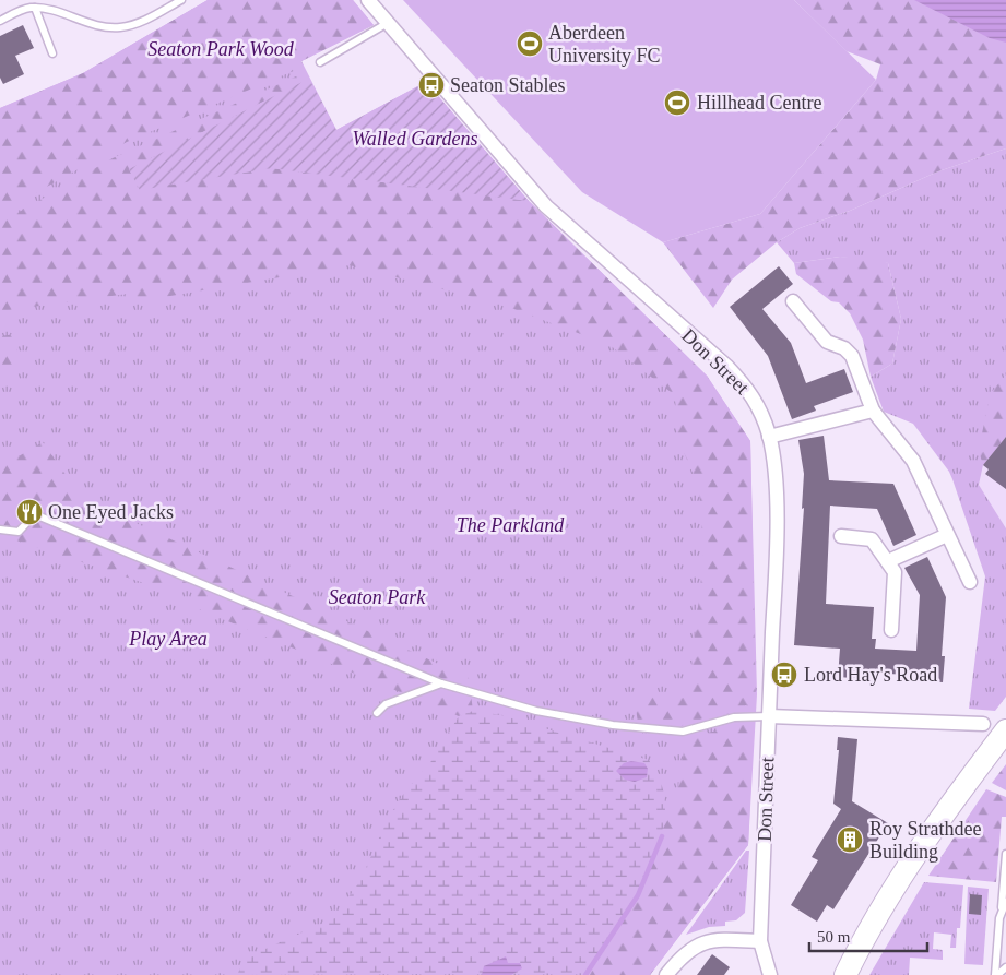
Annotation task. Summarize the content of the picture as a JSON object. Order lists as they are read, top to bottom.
{
  "streets": {
    "street": ["Don Street"]
  },
  "parks": [
    "Seaton Park Wood",
    "Walled Gardens",
    "The Parkland",
    "Seaton Park",
    "Play Area"
  ],
  "places": {
    "sports": ["Aberdeen University FC", "Hillhead Centre"],
    "bus stop": ["Seaton Stables", "Lord Hay's Road"],
    "restaurant": ["One Eyed Jacks"],
    "building": ["Roy Strathdee Building"]
  },
  "scale_bar": "50 m"
}
